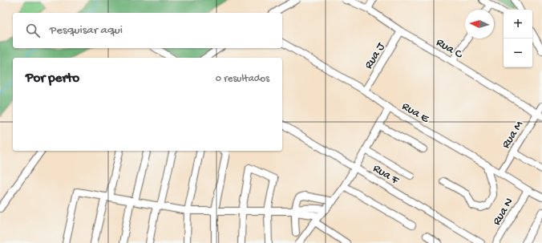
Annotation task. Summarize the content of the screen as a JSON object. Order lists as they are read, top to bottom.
{
  "streets": {
    "street": [
      "Rua C",
      "Rua J",
      "Rua E",
      "Rua M",
      "Rua F",
      "Rua N"
    ]
  },
  "crossings": [
    ["Rua C", "Rua J"],
    ["Rua C", "Rua M"],
    ["Rua J", "Rua E"],
    ["Rua E", "Rua M"],
    ["Rua E", "Rua N"]
  ],
  "north": "left",
  "page": {
    "map_buttons": ["+", "−"],
    "search": "Pesquisar aqui",
    "heading": ["Por perto", "0 resultados"]
  }
}
